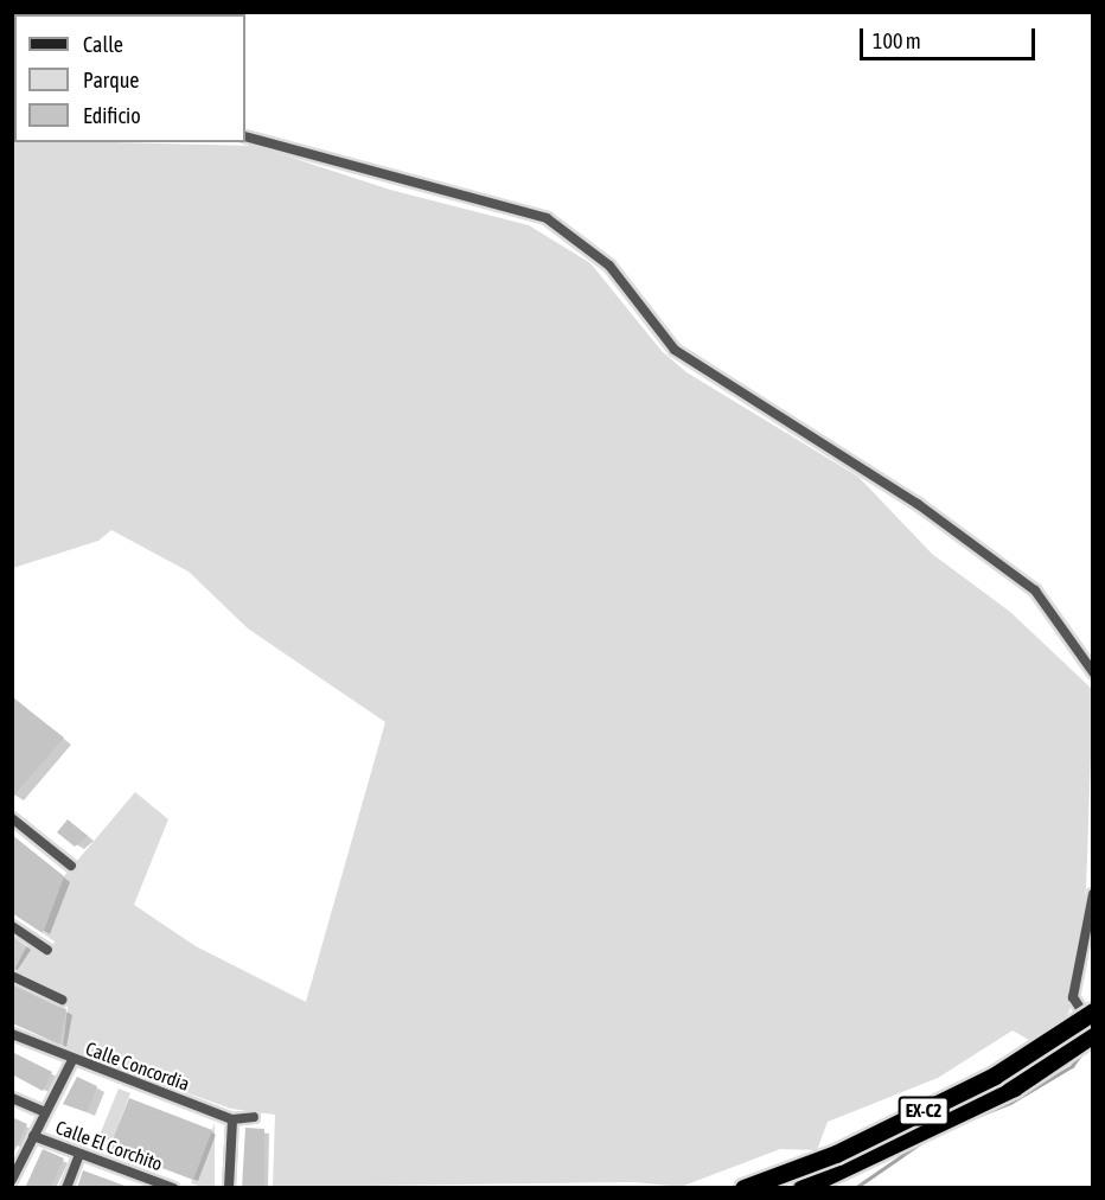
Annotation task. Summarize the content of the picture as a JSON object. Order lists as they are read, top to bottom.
{
  "streets": {
    "highway": ["EX-C2"],
    "street": ["Calle Concordia", "Calle El Corchito"]
  },
  "legend": ["Calle", "Parque", "Edificio"],
  "scale_bar": "100 m"
}
